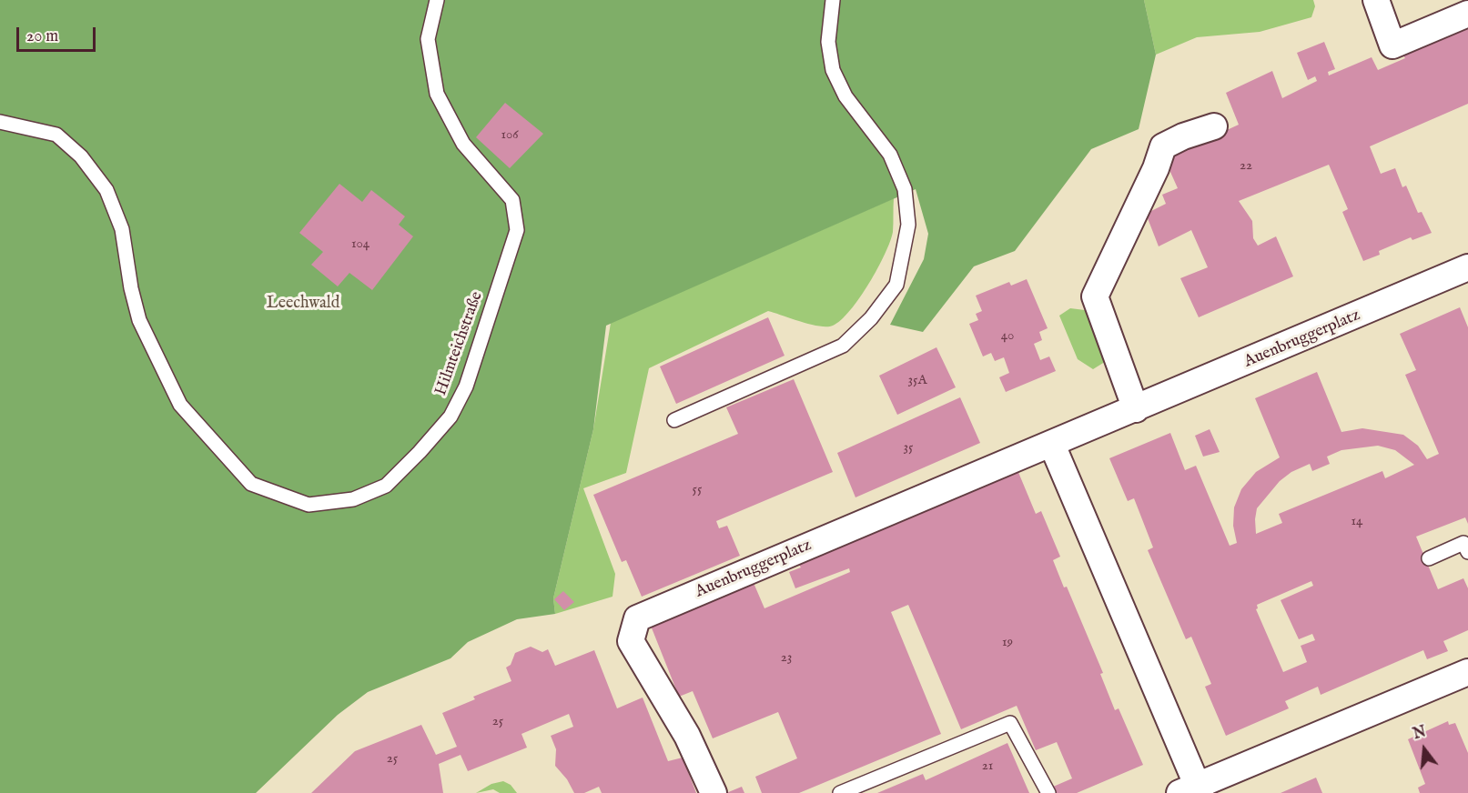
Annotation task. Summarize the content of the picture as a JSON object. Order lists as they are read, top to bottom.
{
  "streets": {
    "street": ["Auenbruggerplatz"],
    "lane": ["Hilmteichstraße"]
  },
  "parks": ["Leechwald"],
  "house_numbers": [
    "106",
    "22",
    "104",
    "40",
    "35A",
    "35",
    "55",
    "14",
    "19",
    "23",
    "25",
    "25",
    "21"
  ],
  "scale_bar": "20 m",
  "north": "top"
}
